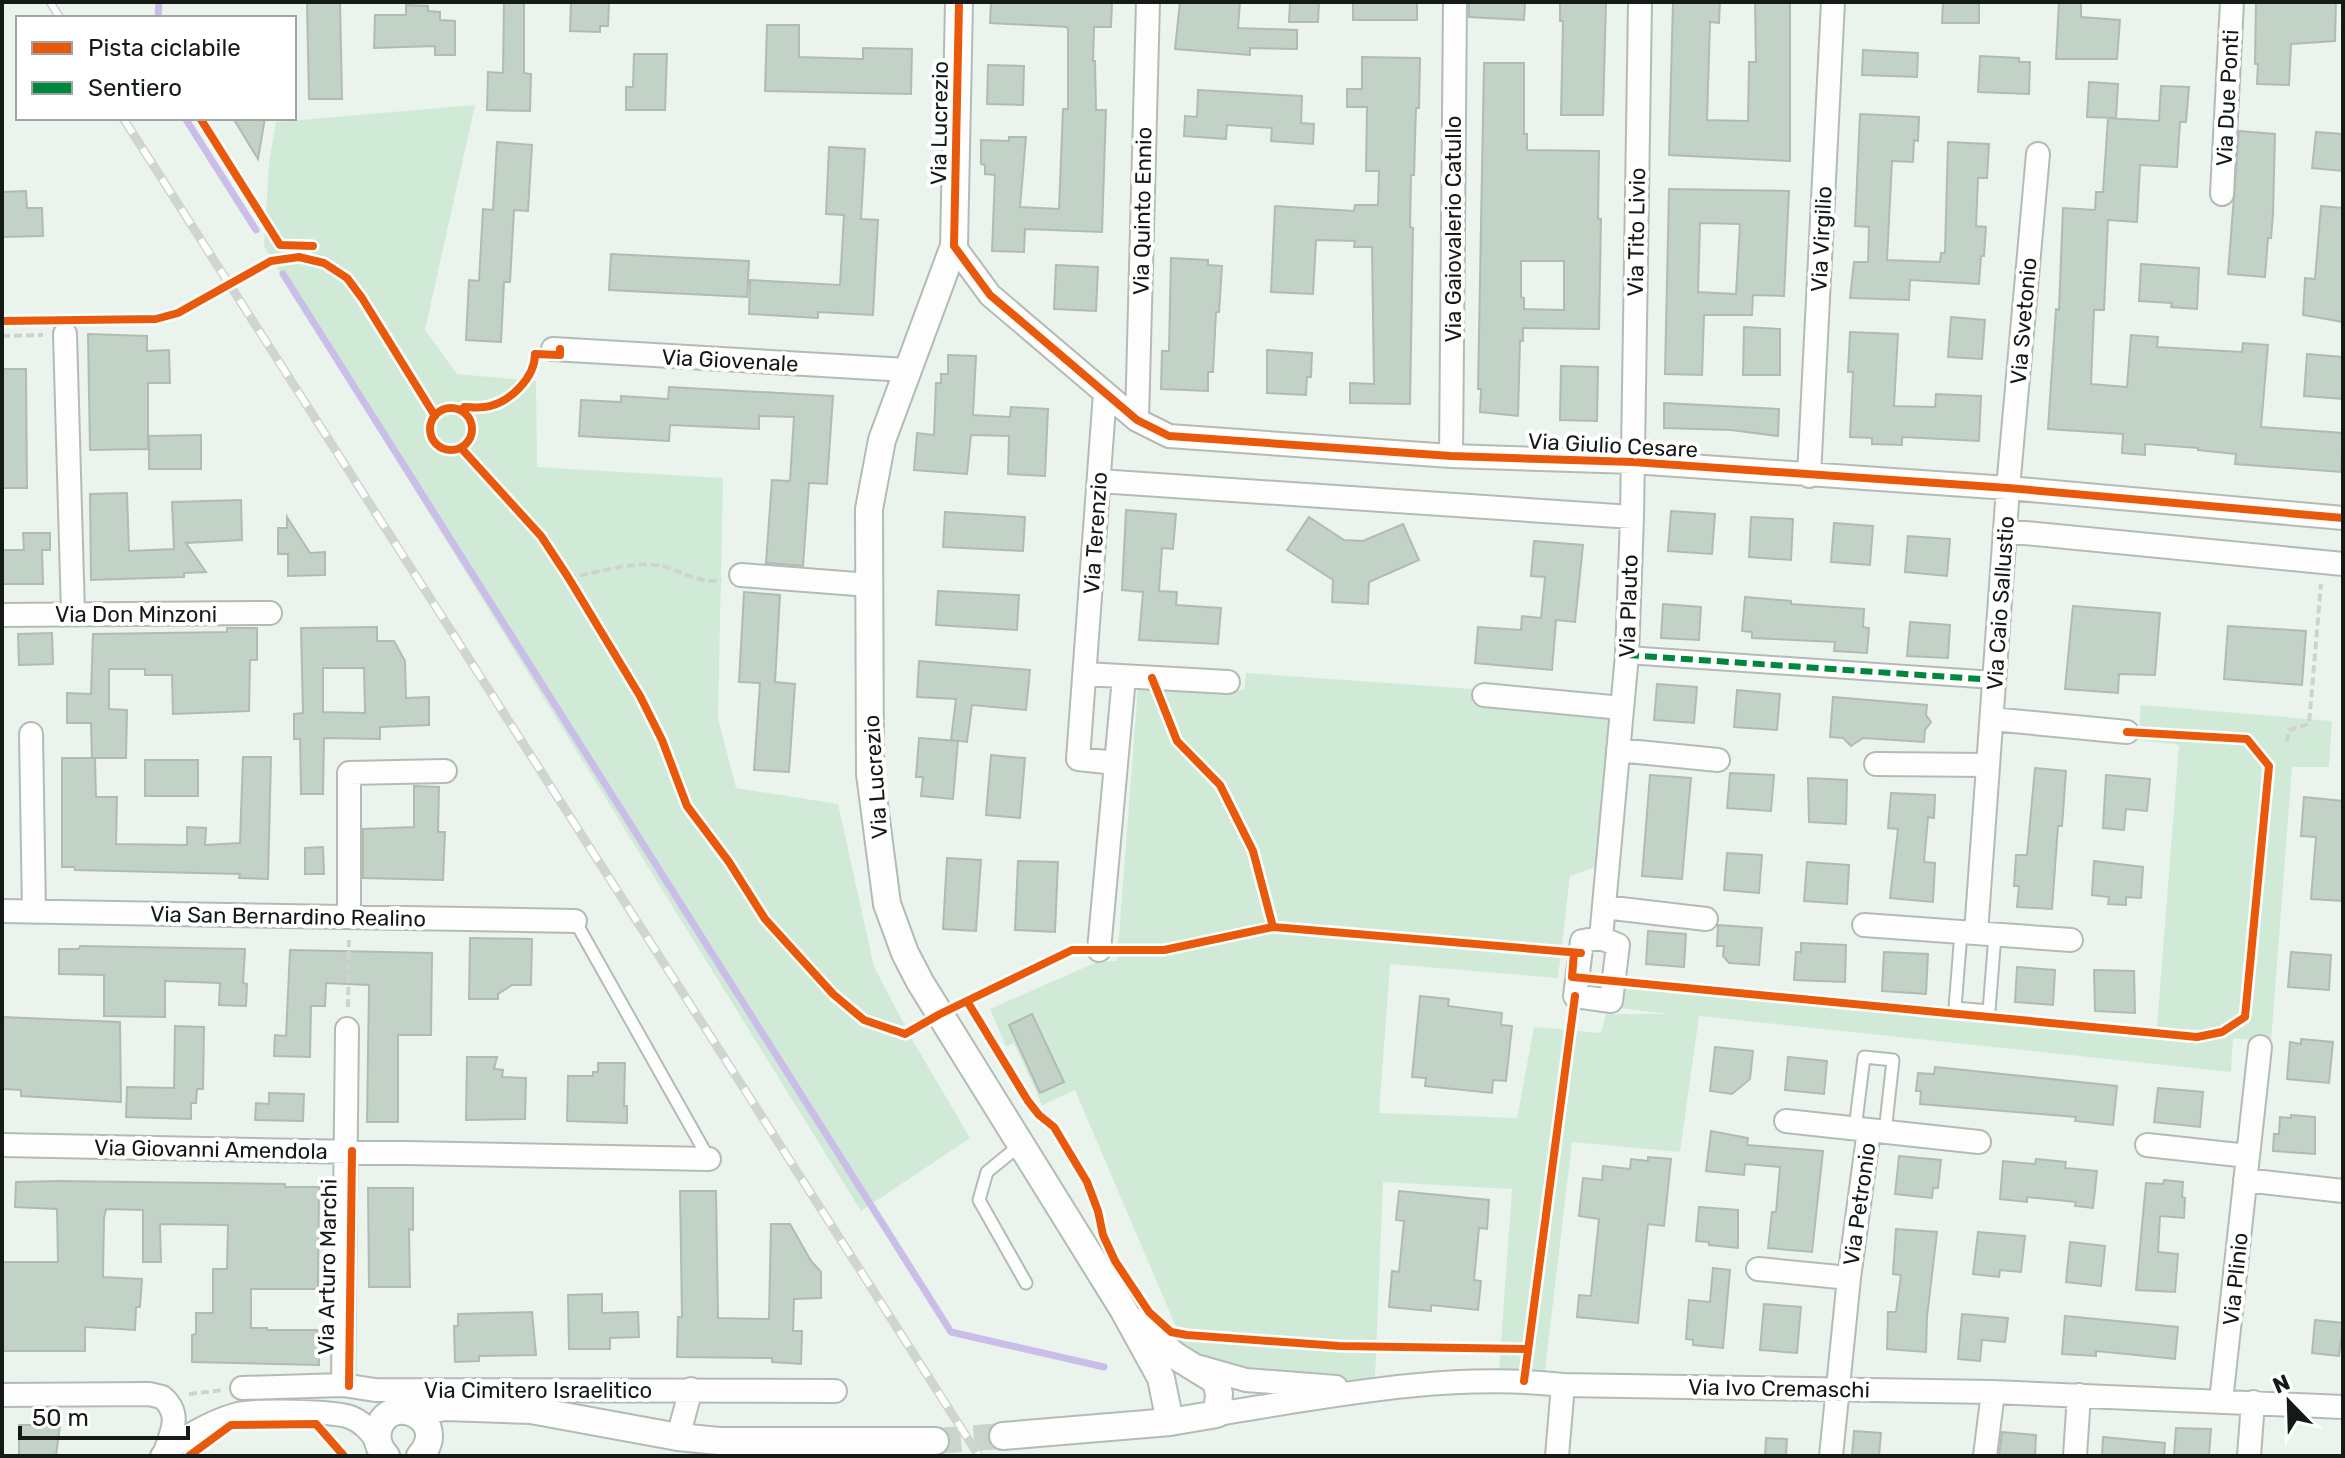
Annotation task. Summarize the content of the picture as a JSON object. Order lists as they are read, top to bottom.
{
  "streets": {
    "street": [
      "Via Due Ponti",
      "Via Lucrezio",
      "Via Quinto Ennio",
      "Via Gaiovalerio Catullo",
      "Via Tito Livio",
      "Via Virgilio",
      "Via Svetonio",
      "Via Giovenale",
      "Via Giulio Cesare",
      "Via Terenzio",
      "Via Caio Sallustio",
      "Via Plauto",
      "Via Don Minzoni",
      "Via San Bernardino Realino",
      "Via Giovanni Amendola",
      "Via Petronio",
      "Via Arturo Marchi",
      "Via Plinio",
      "Via Ivo Cremaschi",
      "Via Cimitero Israelitico"
    ]
  },
  "crossings": [
    ["Via Lucrezio", "Via Giovenale"],
    ["Via Lucrezio", "Via Giulio Cesare"],
    ["Via Lucrezio", "Via Ivo Cremaschi"],
    ["Via Quinto Ennio", "Via Giulio Cesare"],
    ["Via Gaiovalerio Catullo", "Via Giulio Cesare"],
    ["Via Tito Livio", "Via Giulio Cesare"],
    ["Via Tito Livio", "Via Plauto"],
    ["Via Virgilio", "Via Giulio Cesare"],
    ["Via Svetonio", "Via Giulio Cesare"],
    ["Via Svetonio", "Via Caio Sallustio"],
    ["Via Giulio Cesare", "Via Terenzio"],
    ["Via Giulio Cesare", "Via Caio Sallustio"],
    ["Via Giulio Cesare", "Via Plauto"],
    ["Via Giovanni Amendola", "Via Arturo Marchi"],
    ["Via Petronio", "Via Ivo Cremaschi"],
    ["Via Arturo Marchi", "Via Cimitero Israelitico"],
    ["Via Plinio", "Via Ivo Cremaschi"]
  ],
  "legend": ["Pista ciclabile", "Sentiero"],
  "scale_bar": "50 m",
  "north": "top left"
}
